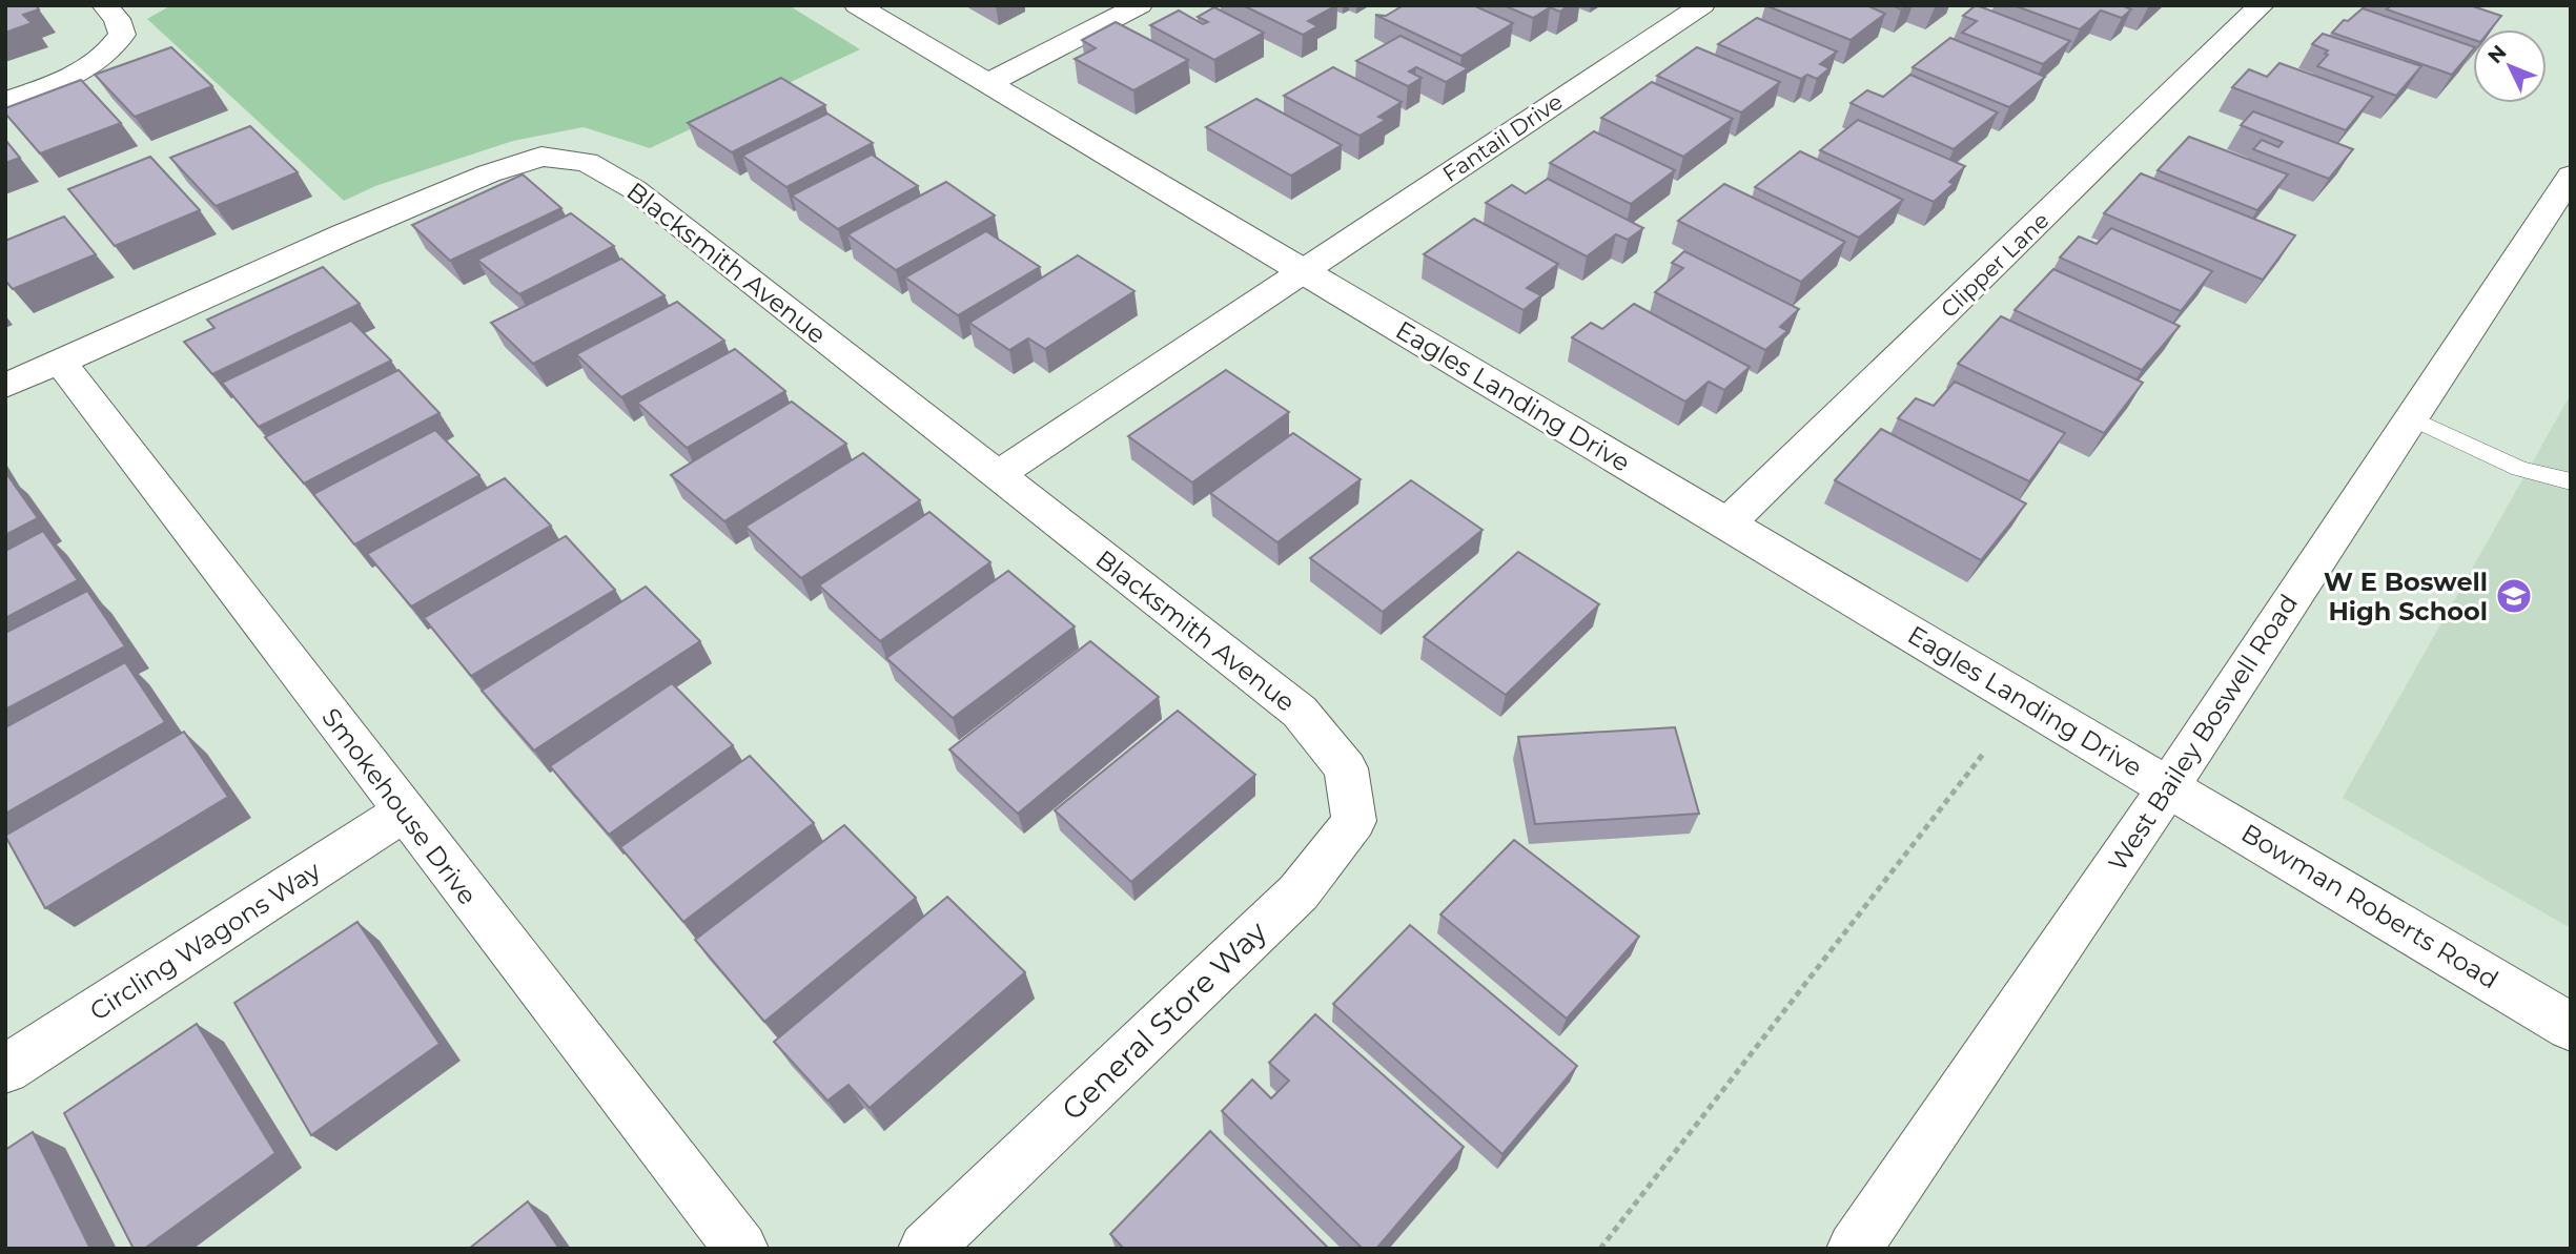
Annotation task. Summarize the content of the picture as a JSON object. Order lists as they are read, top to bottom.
{
  "streets": {
    "street": [
      "Fantail Drive",
      "Blacksmith Avenue",
      "Clipper Lane",
      "Eagles Landing Drive",
      "West Bailey Boswell Road",
      "Smokehouse Drive",
      "Bowman Roberts Road",
      "Circling Wagons Way",
      "General Store Way"
    ]
  },
  "crossings": [
    ["Fantail Drive", "Blacksmith Avenue"],
    ["Fantail Drive", "Eagles Landing Drive"],
    ["Blacksmith Avenue", "Smokehouse Drive"],
    ["Blacksmith Avenue", "General Store Way"],
    ["Clipper Lane", "Eagles Landing Drive"],
    ["Eagles Landing Drive", "West Bailey Boswell Road"],
    ["Eagles Landing Drive", "Bowman Roberts Road"],
    ["West Bailey Boswell Road", "Bowman Roberts Road"],
    ["Smokehouse Drive", "Circling Wagons Way"]
  ],
  "places": {
    "school or university": ["W E Boswell High School"]
  },
  "north": "top left"
}
